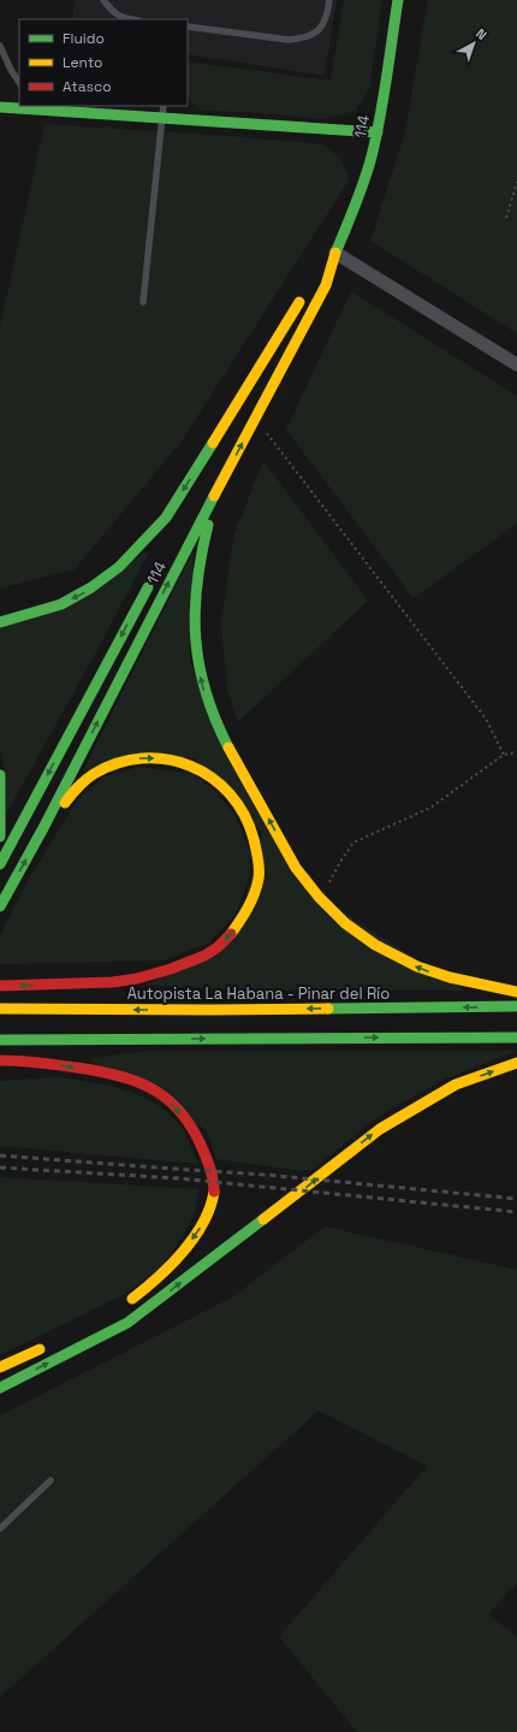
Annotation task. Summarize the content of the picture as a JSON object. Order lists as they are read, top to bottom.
{
  "streets": {
    "main road": ["114", "Autopista La Habana - Pinar del Río"]
  },
  "legend": ["Fluido", "Lento", "Atasco"],
  "north": "top right"
}
